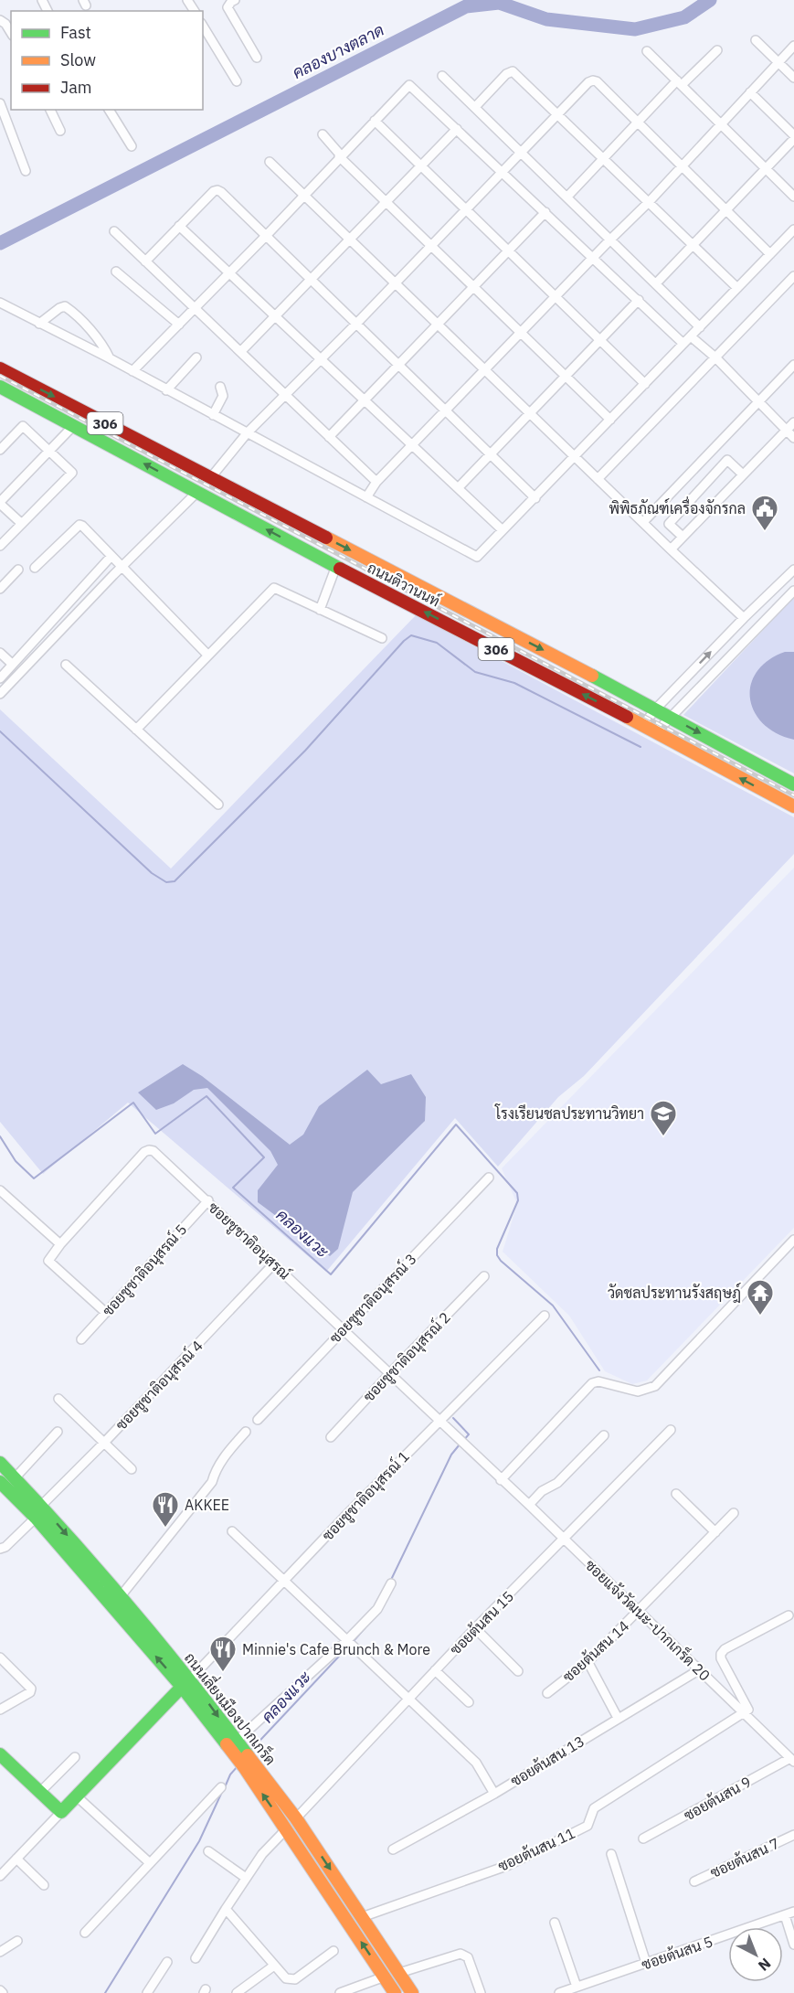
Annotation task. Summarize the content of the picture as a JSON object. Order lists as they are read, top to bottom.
{
  "streets": {
    "main road": ["306", "ถนนติวานนท์", "ถนนเลี่ยงเมืองปากเกร็ด"],
    "street": [
      "ซอยชูชาติอนุสรณ์",
      "ซอยชูชาติอนุสรณ์ 5",
      "ซอยชูชาติอนุสรณ์ 3",
      "ซอยชูชาติอนุสรณ์ 2",
      "ซอยชูชาติอนุสรณ์ 4",
      "ซอยชูชาติอนุสรณ์ 1",
      "ซอยแจ้งวัฒนะ-ปากเกร็ด 20",
      "ซอยต้นสน 15",
      "ซอยต้นสน 14",
      "ซอยต้นสน 13",
      "ซอยต้นสน 9",
      "ซอยต้นสน 11",
      "ซอยต้นสน 7",
      "ซอยต้นสน 5"
    ]
  },
  "crossings": [
    ["ซอยชูชาติอนุสรณ์", "ซอยชูชาติอนุสรณ์ 5"],
    ["ซอยชูชาติอนุสรณ์", "ซอยชูชาติอนุสรณ์ 3"],
    ["ซอยชูชาติอนุสรณ์", "ซอยชูชาติอนุสรณ์ 2"],
    ["ซอยชูชาติอนุสรณ์", "ซอยชูชาติอนุสรณ์ 4"],
    ["ซอยชูชาติอนุสรณ์", "ซอยชูชาติอนุสรณ์ 1"],
    ["ซอยชูชาติอนุสรณ์", "ซอยแจ้งวัฒนะ-ปากเกร็ด 20"],
    ["ซอยชูชาติอนุสรณ์ 4", "ถนนเลี่ยงเมืองปากเกร็ด"],
    ["ซอยชูชาติอนุสรณ์ 1", "ถนนเลี่ยงเมืองปากเกร็ด"],
    ["ซอยแจ้งวัฒนะ-ปากเกร็ด 20", "ซอยต้นสน 15"],
    ["ซอยแจ้งวัฒนะ-ปากเกร็ด 20", "ซอยต้นสน 14"],
    ["ซอยแจ้งวัฒนะ-ปากเกร็ด 20", "ซอยต้นสน 13"],
    ["ซอยแจ้งวัฒนะ-ปากเกร็ด 20", "ซอยต้นสน 9"],
    ["ซอยแจ้งวัฒนะ-ปากเกร็ด 20", "ซอยต้นสน 11"],
    ["ซอยต้นสน 15", "ถนนเลี่ยงเมืองปากเกร็ด"],
    ["ถนนเลี่ยงเมืองปากเกร็ด", "ซอยต้นสน 11"]
  ],
  "water": ["คลองบางตลาด", "คลองแวะ"],
  "places": {
    "public building": ["พิพิธภัณฑ์เครื่องจักรกล"],
    "school or university": ["โรงเรียนชลประทานวิทยา"],
    "temple": ["วัดชลประทานรังสฤษฎ์"],
    "restaurant": ["AKKEE", "Minnie's Cafe Brunch & More"]
  },
  "legend": ["Fast", "Slow", "Jam"],
  "north": "bottom right"
}
